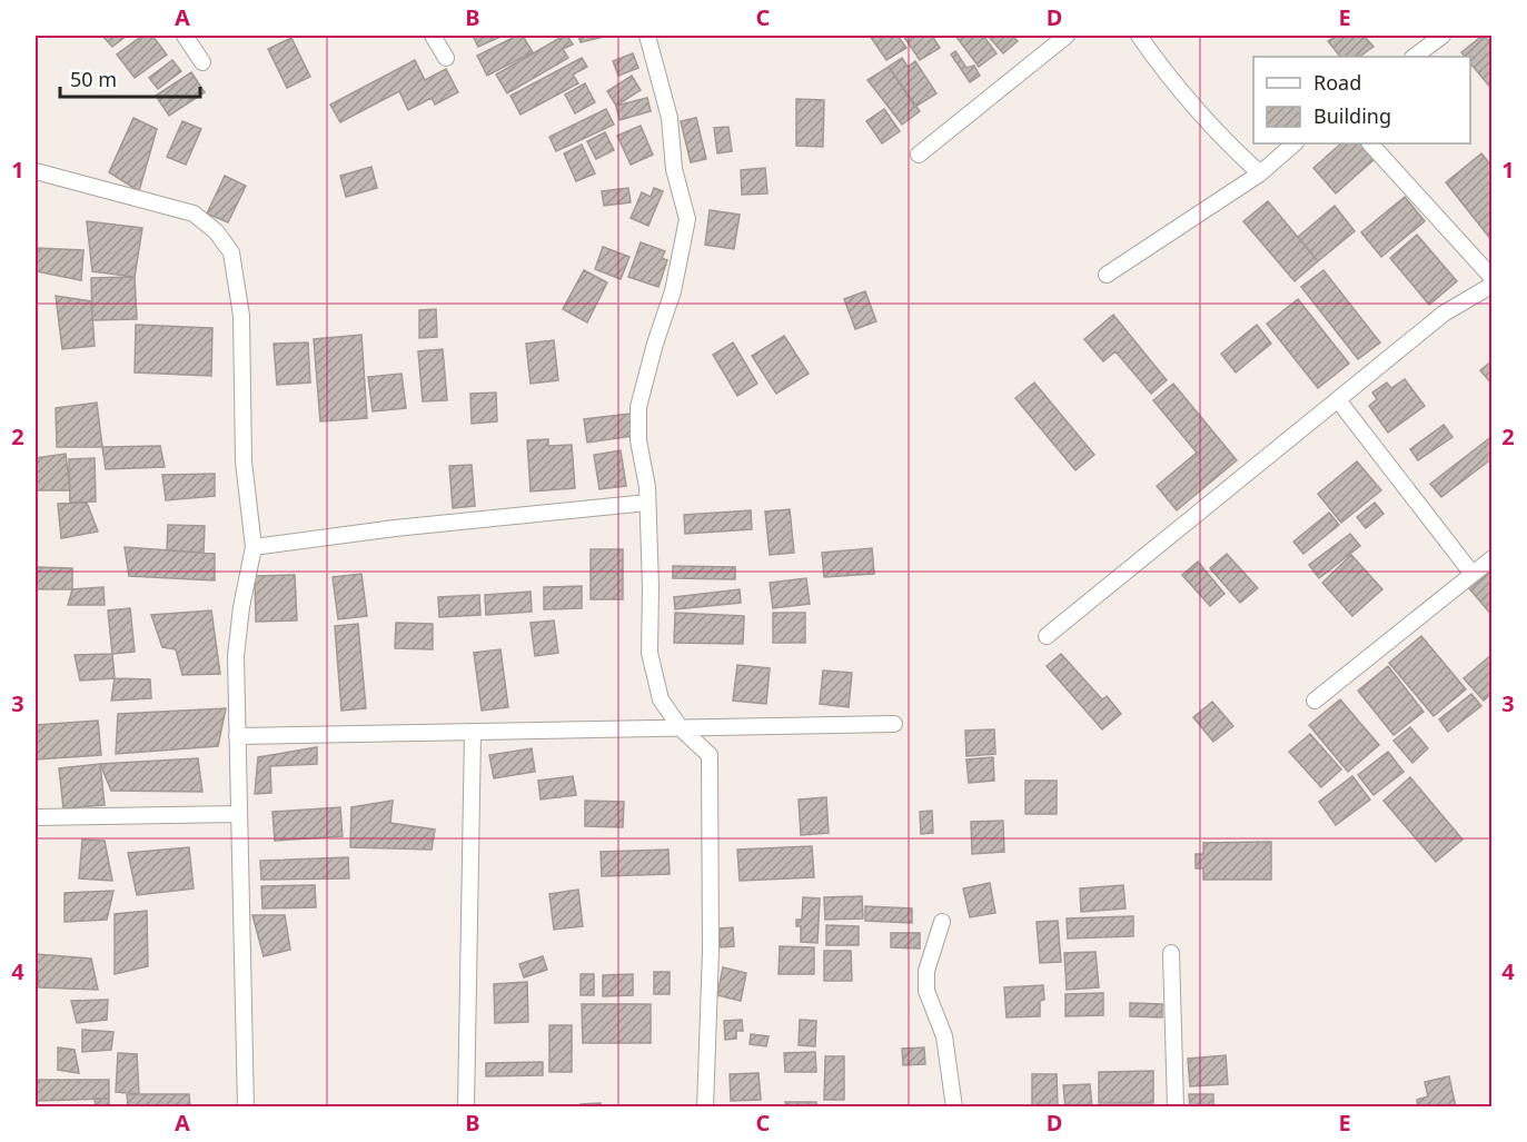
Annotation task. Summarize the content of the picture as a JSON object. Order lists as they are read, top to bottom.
{
  "legend": ["Road", "Building"],
  "scale_bar": "50 m",
  "grid": {
    "columns": [
      "A",
      "B",
      "C",
      "D",
      "E"
    ],
    "rows": [
      "1",
      "2",
      "3",
      "4"
    ]
  }
}
